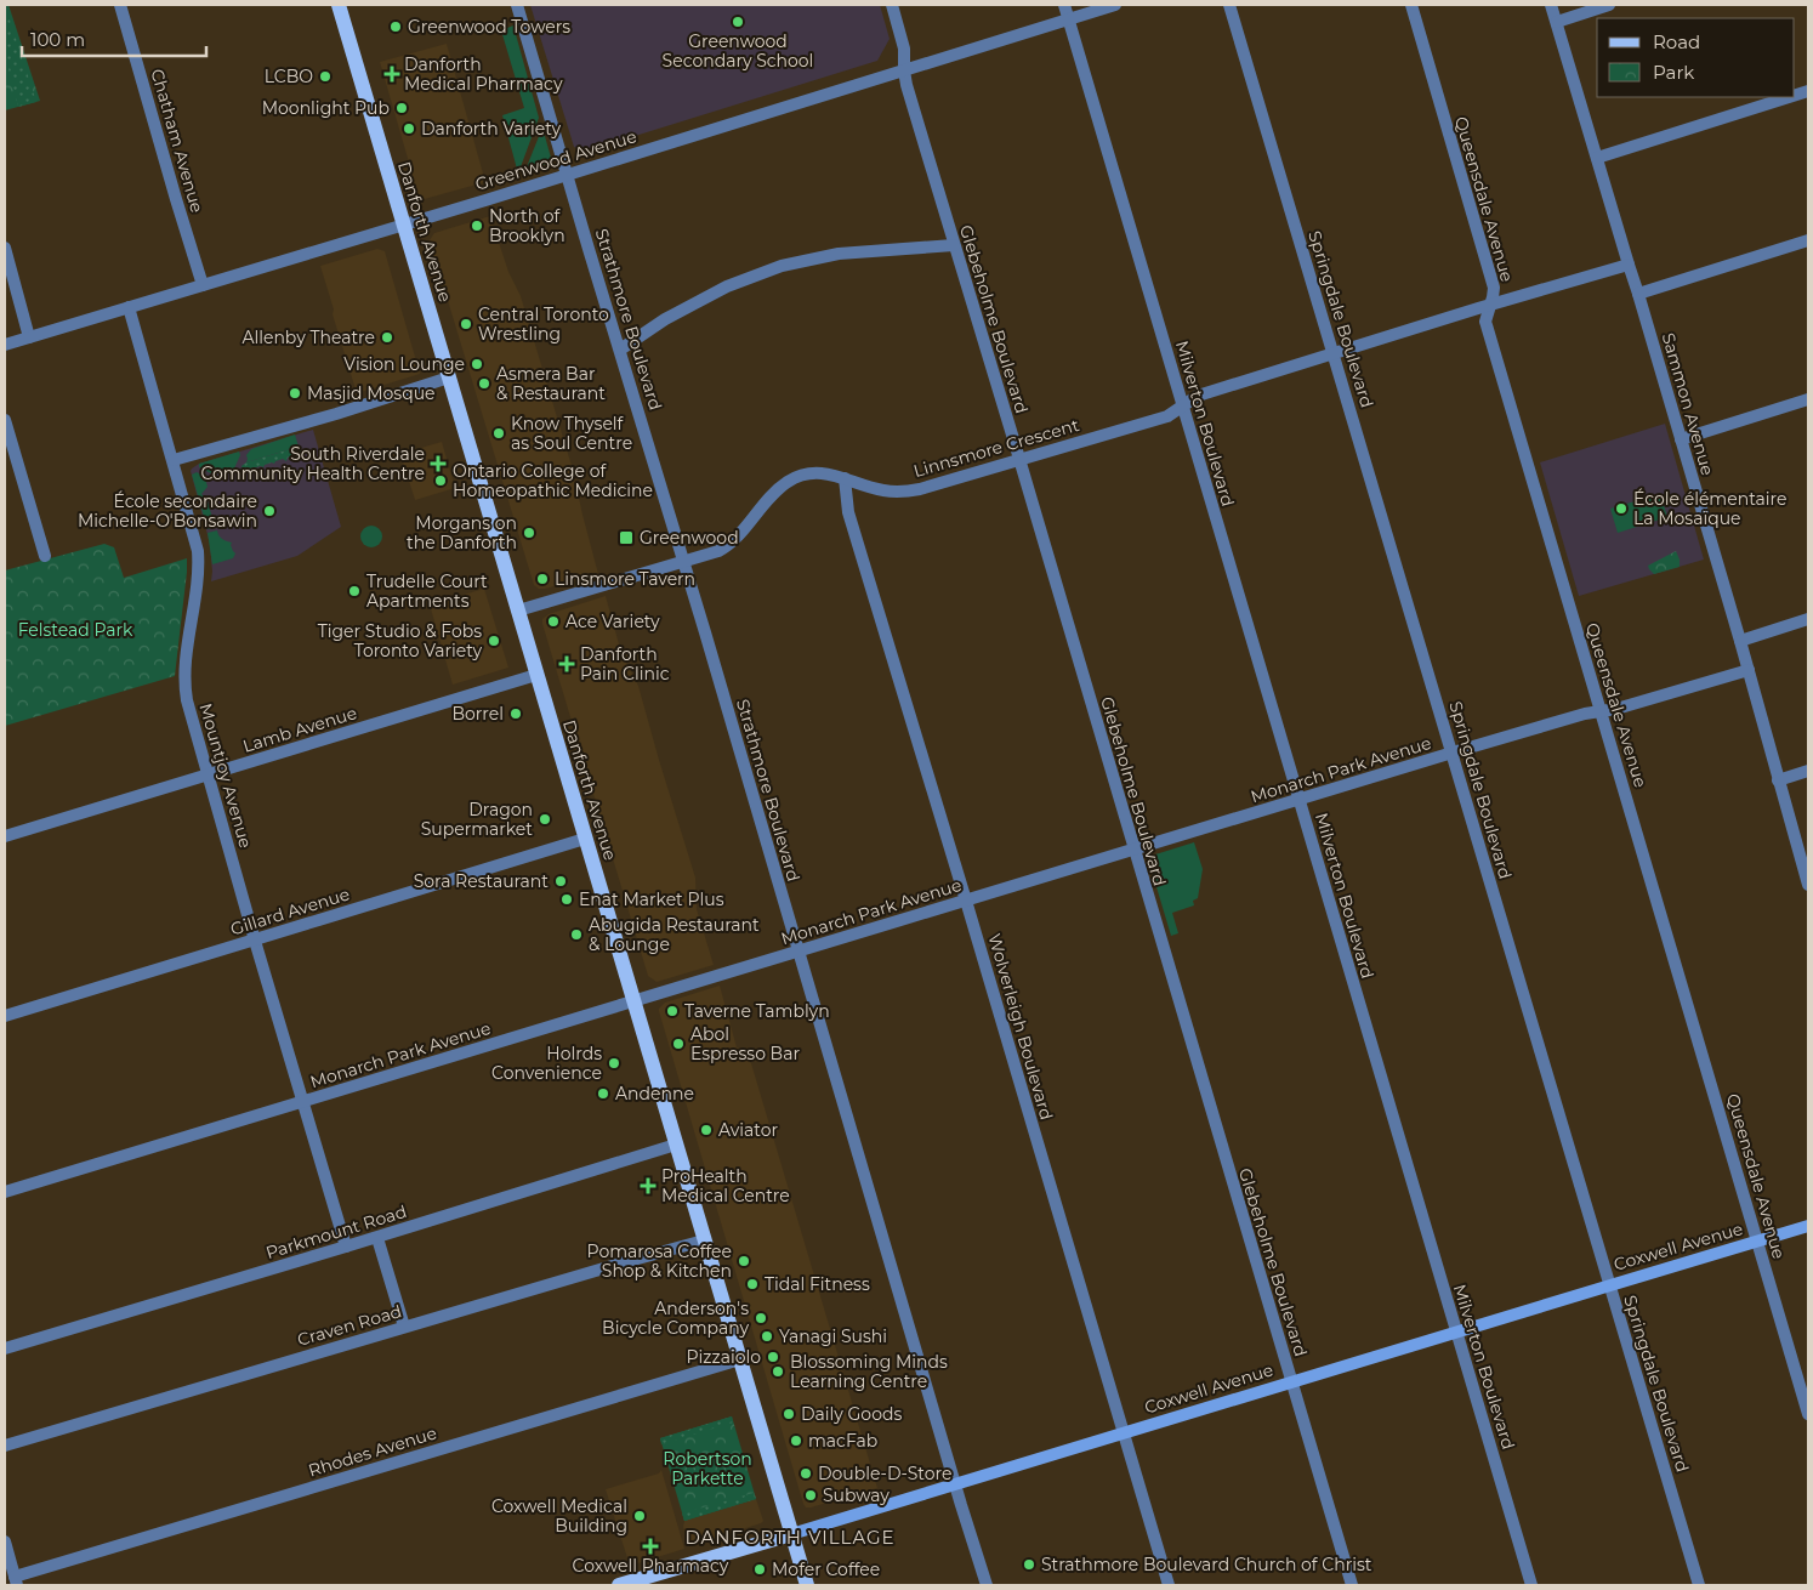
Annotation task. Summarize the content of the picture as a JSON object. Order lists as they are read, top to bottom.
{
  "streets": {
    "main road": ["Danforth Avenue", "Coxwell Avenue"],
    "street": [
      "Chatham Avenue",
      "Greenwood Avenue",
      "Queensdale Avenue",
      "Strathmore Boulevard",
      "Glebeholme Boulevard",
      "Springdale Boulevard",
      "Sammon Avenue",
      "Milverton Boulevard",
      "Linnsmore Crescent",
      "Lamb Avenue",
      "Monarch Park Avenue",
      "Mountjoy Avenue",
      "Gillard Avenue",
      "Wolverleigh Boulevard",
      "Parkmount Road",
      "Craven Road",
      "Rhodes Avenue"
    ]
  },
  "crossings": [
    ["Chatham Avenue", "Greenwood Avenue"],
    ["Greenwood Avenue", "Danforth Avenue"],
    ["Greenwood Avenue", "Strathmore Boulevard"],
    ["Greenwood Avenue", "Glebeholme Boulevard"],
    ["Greenwood Avenue", "Milverton Boulevard"],
    ["Greenwood Avenue", "Mountjoy Avenue"],
    ["Queensdale Avenue", "Linnsmore Crescent"],
    ["Queensdale Avenue", "Monarch Park Avenue"],
    ["Queensdale Avenue", "Coxwell Avenue"],
    ["Danforth Avenue", "Linnsmore Crescent"],
    ["Danforth Avenue", "Lamb Avenue"],
    ["Danforth Avenue", "Monarch Park Avenue"],
    ["Danforth Avenue", "Gillard Avenue"],
    ["Danforth Avenue", "Parkmount Road"],
    ["Danforth Avenue", "Coxwell Avenue"],
    ["Danforth Avenue", "Craven Road"],
    ["Danforth Avenue", "Rhodes Avenue"],
    ["Strathmore Boulevard", "Linnsmore Crescent"],
    ["Strathmore Boulevard", "Monarch Park Avenue"],
    ["Strathmore Boulevard", "Coxwell Avenue"],
    ["Glebeholme Boulevard", "Linnsmore Crescent"],
    ["Glebeholme Boulevard", "Monarch Park Avenue"],
    ["Glebeholme Boulevard", "Coxwell Avenue"],
    ["Springdale Boulevard", "Linnsmore Crescent"],
    ["Springdale Boulevard", "Monarch Park Avenue"],
    ["Springdale Boulevard", "Coxwell Avenue"],
    ["Sammon Avenue", "Linnsmore Crescent"],
    ["Sammon Avenue", "Monarch Park Avenue"],
    ["Milverton Boulevard", "Linnsmore Crescent"],
    ["Milverton Boulevard", "Monarch Park Avenue"],
    ["Milverton Boulevard", "Coxwell Avenue"],
    ["Linnsmore Crescent", "Wolverleigh Boulevard"],
    ["Lamb Avenue", "Mountjoy Avenue"],
    ["Monarch Park Avenue", "Mountjoy Avenue"],
    ["Monarch Park Avenue", "Wolverleigh Boulevard"],
    ["Mountjoy Avenue", "Gillard Avenue"],
    ["Mountjoy Avenue", "Parkmount Road"],
    ["Wolverleigh Boulevard", "Coxwell Avenue"]
  ],
  "districts": ["DANFORTH VILLAGE"],
  "parks": ["Felstead Park", "Robertson Parkette"],
  "places": {
    "other": [
      "Greenwood Secondary School",
      "Greenwood Towers",
      "LCBO",
      "Moonlight Pub",
      "Danforth Variety",
      "North of Brooklyn",
      "Central Toronto Wrestling",
      "Allenby Theatre",
      "Vision Lounge",
      "Asmera Bar & Restaurant",
      "Masjid Mosque",
      "Know Thyself as Soul Centre",
      "Ontario College of Homeopathic Medicine",
      "École élémentaire La Mosaïque",
      "École secondaire Michelle-O'Bonsawin",
      "Morgans on the Danforth",
      "Linsmore Tavern",
      "Trudelle Court Apartments",
      "Ace Variety",
      "Tiger Studio & Fobs Toronto Variety",
      "Borrel",
      "Dragon Supermarket",
      "Sora Restaurant",
      "Enat Market Plus",
      "Abugida Restaurant & Lounge",
      "Taverne Tamblyn",
      "Abol Espresso Bar",
      "Holrds Convenience",
      "Andenne",
      "Aviator",
      "Pomarosa Coffee Shop & Kitchen",
      "Tidal Fitness",
      "Anderson's Bicycle Company",
      "Yanagi Sushi",
      "Pizzaiolo",
      "Blossoming Minds Learning Centre",
      "Daily Goods",
      "macFab",
      "Double-D-Store",
      "Subway",
      "Coxwell Medical Building",
      "Strathmore Boulevard Church of Christ",
      "Mofer Coffee"
    ],
    "health": [
      "Danforth Medical Pharmacy",
      "South Riverdale Community Health Centre",
      "Danforth Pain Clinic",
      "ProHealth Medical Centre",
      "Coxwell Pharmacy"
    ],
    "transit": ["Greenwood"]
  },
  "legend": ["Road", "Park"],
  "scale_bar": "100 m"
}
